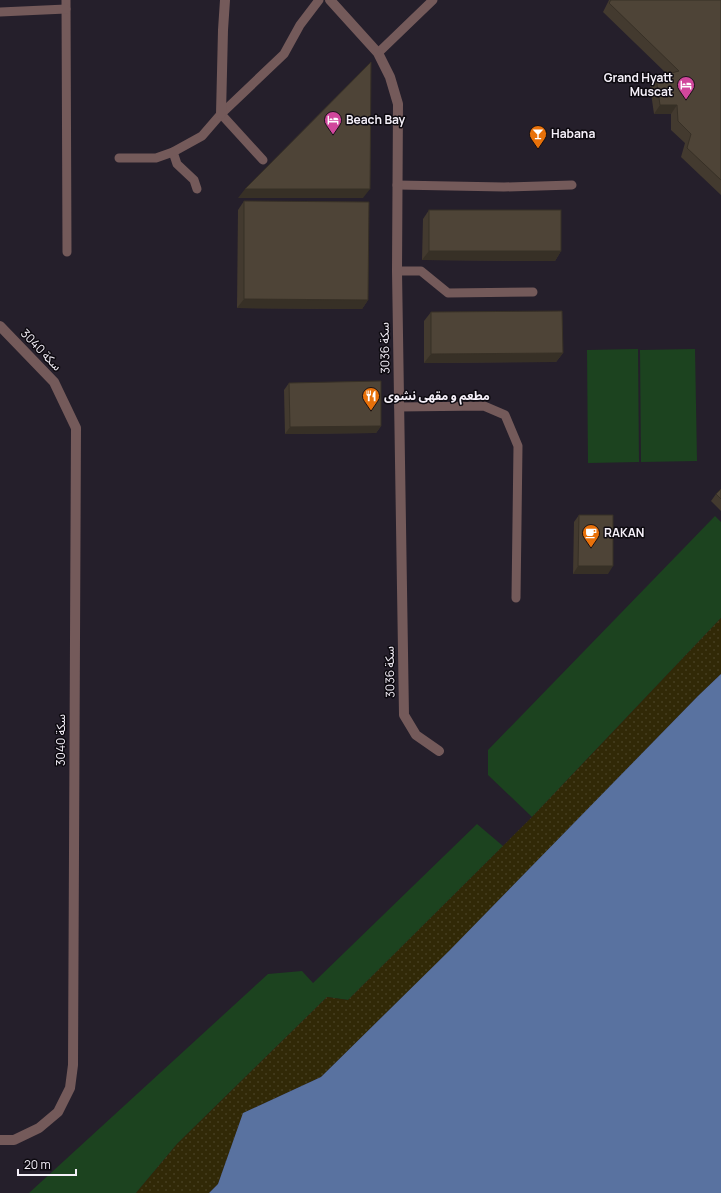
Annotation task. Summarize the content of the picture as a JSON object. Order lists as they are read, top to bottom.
{
  "streets": {
    "street": ["سكة 3036", "سكة 3040"]
  },
  "places": {
    "hotel": ["Grand Hyatt Muscat", "Beach Bay"],
    "bar": ["Habana"],
    "restaurant": ["مطعم و مقهى نشوى"],
    "cafe": ["RAKAN"]
  },
  "scale_bar": "20 m"
}
